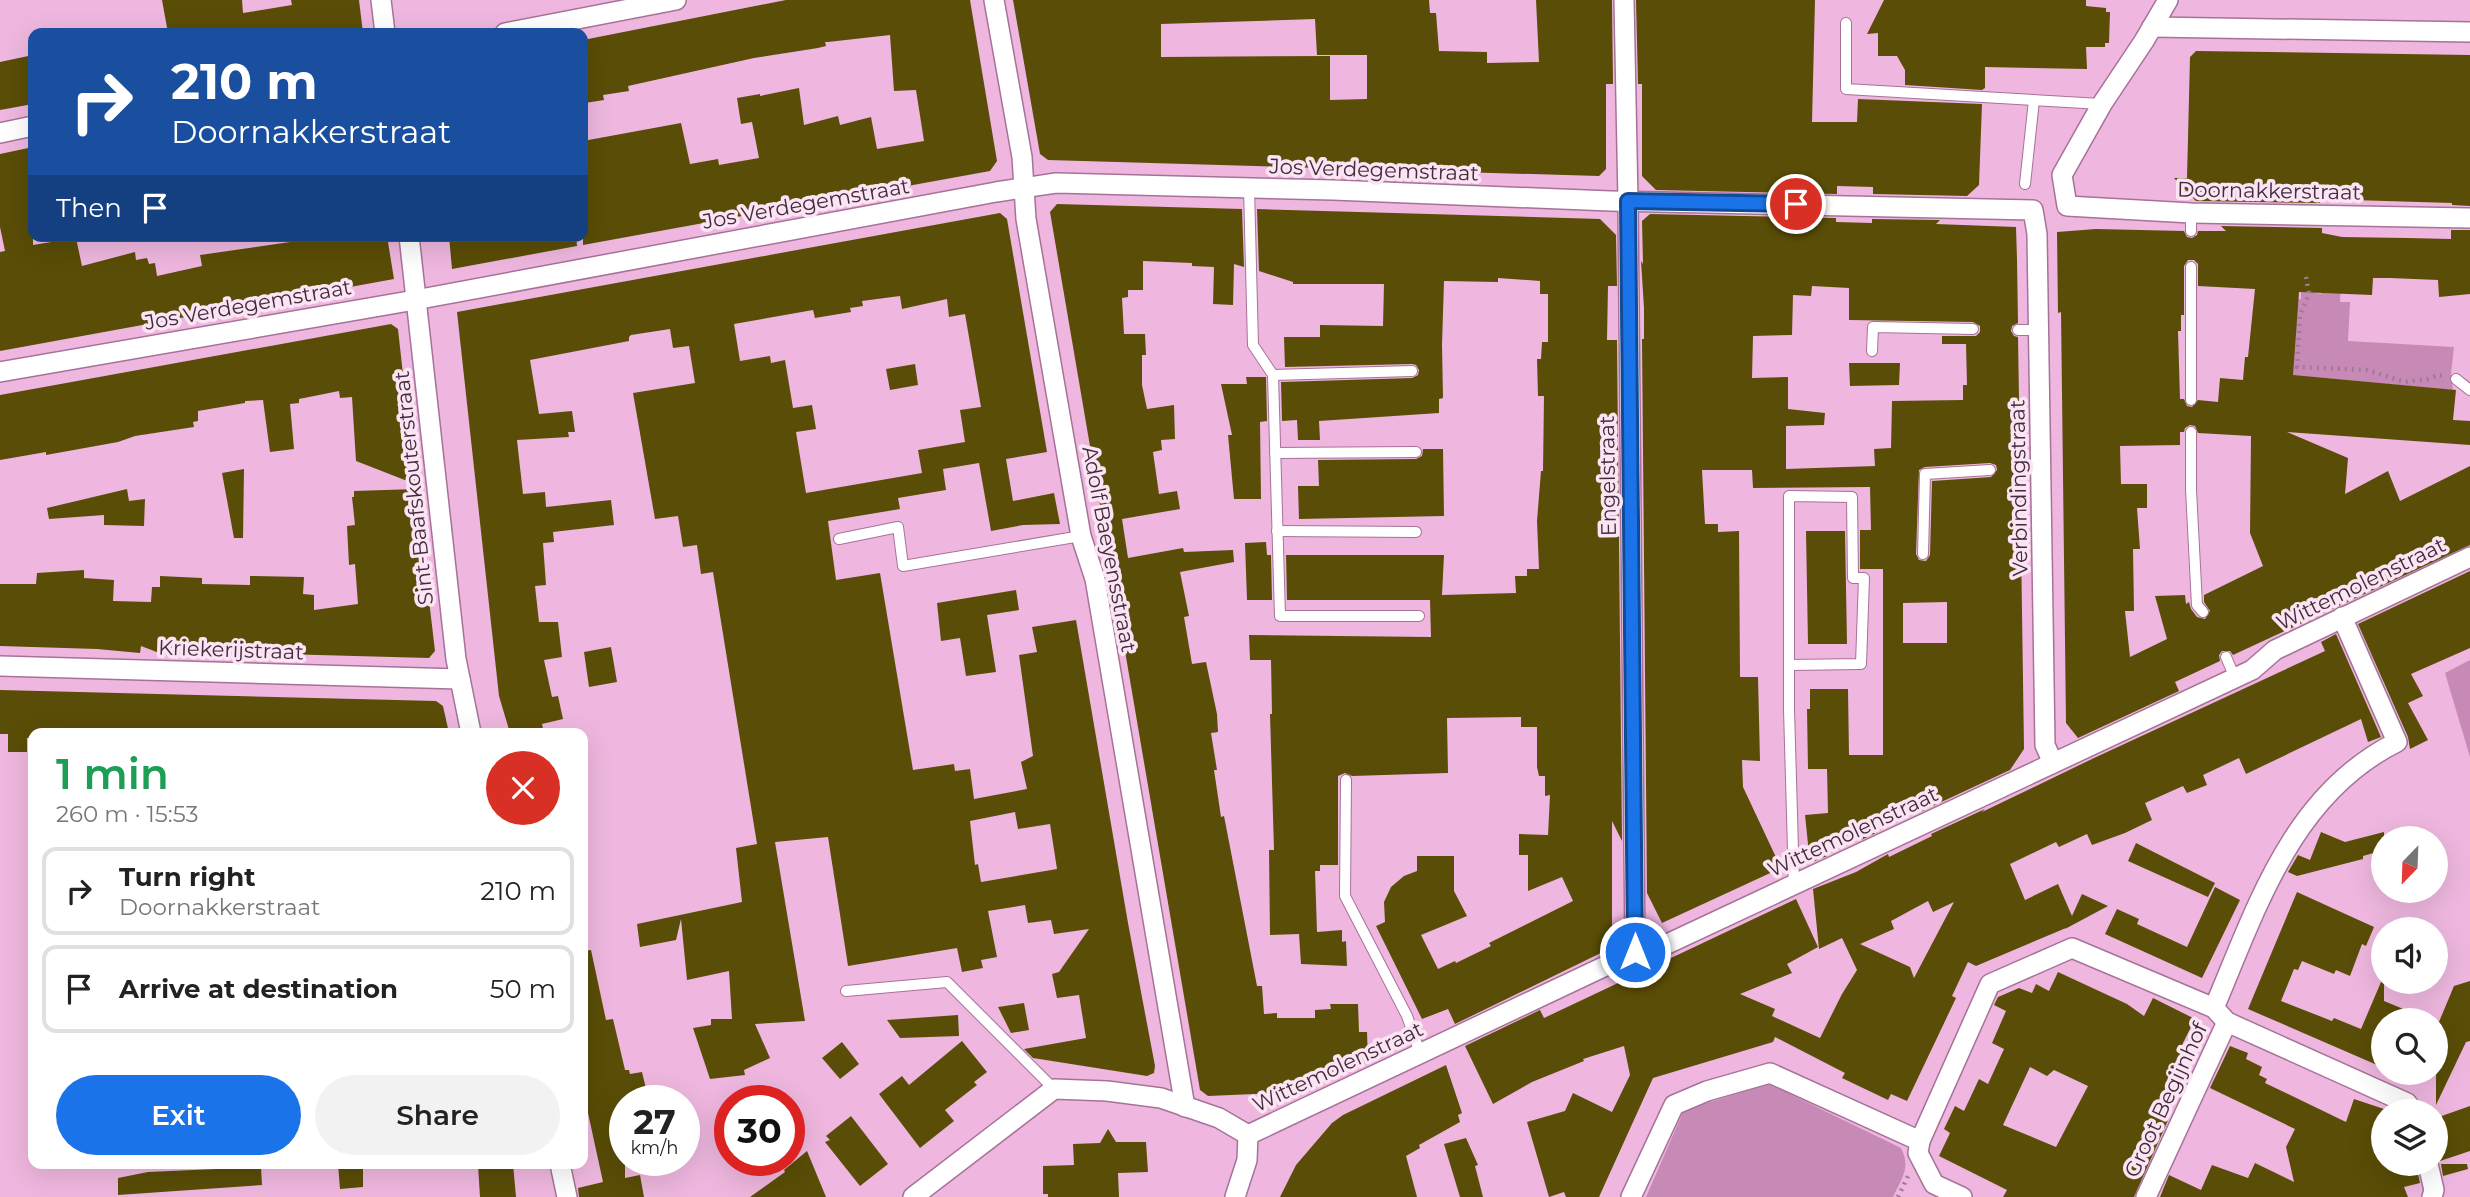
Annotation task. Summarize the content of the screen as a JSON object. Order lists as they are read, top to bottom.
{
  "streets": {
    "street": [
      "Jos Verdegemstraat",
      "Doornakkerstraat",
      "Engelstraat",
      "Sint-Baafskouterstraat",
      "Verbindingstraat",
      "Adolf Baeyensstraat",
      "Wittemolenstraat",
      "Kriekerijstraat",
      "Groot Begijnhof"
    ]
  },
  "crossings": [
    ["Jos Verdegemstraat", "Engelstraat"],
    ["Jos Verdegemstraat", "Sint-Baafskouterstraat"],
    ["Jos Verdegemstraat", "Verbindingstraat"],
    ["Jos Verdegemstraat", "Adolf Baeyensstraat"],
    ["Engelstraat", "Verbindingstraat"],
    ["Engelstraat", "Wittemolenstraat"],
    ["Sint-Baafskouterstraat", "Kriekerijstraat"],
    ["Verbindingstraat", "Wittemolenstraat"],
    ["Wittemolenstraat", "Groot Begijnhof"]
  ],
  "north": "bottom left",
  "page": {
    "turn": ["210 m", "Doornakkerstraat"],
    "then": "Then",
    "heading": ["1 min", "260 m · 15:53"],
    "list": [
      {
        "name": "Turn right",
        "note": "Doornakkerstraat",
        "value": "210 m"
      },
      {
        "name": "Arrive at destination",
        "value": "50 m"
      }
    ],
    "buttons": ["Exit", "Share"],
    "speed": "27 km/h",
    "limit": "30"
  }
}
